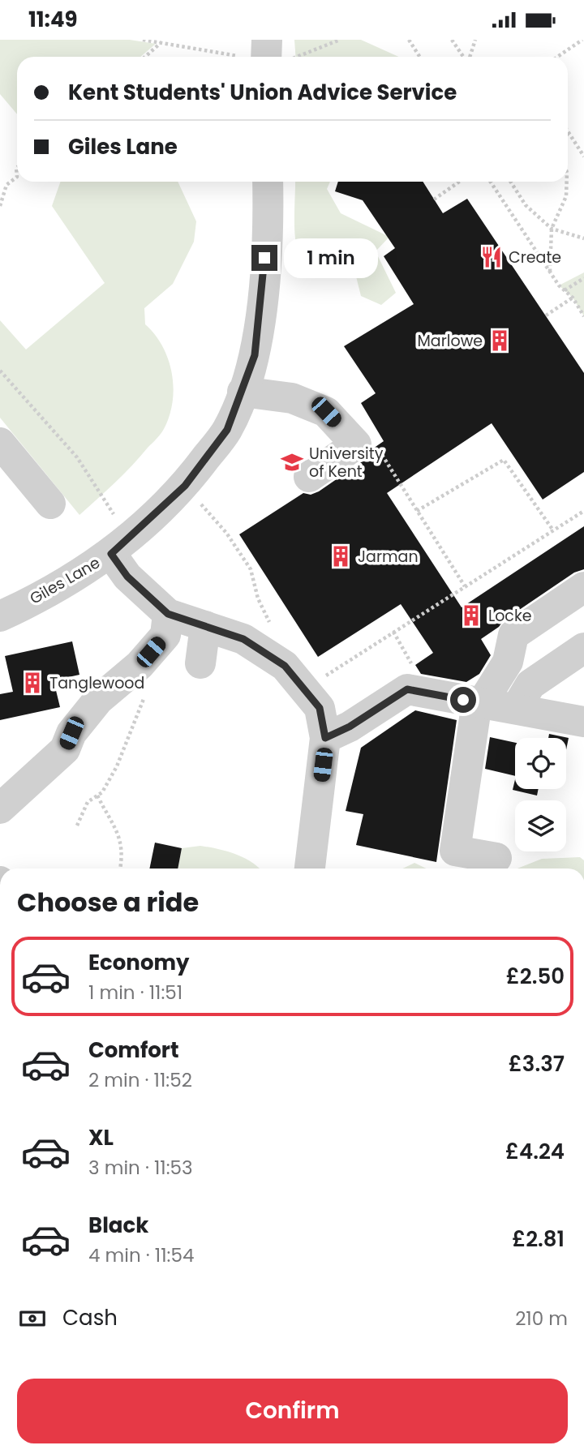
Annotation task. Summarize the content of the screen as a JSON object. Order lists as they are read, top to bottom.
{
  "streets": {
    "street": ["Giles Lane"]
  },
  "places": {
    "restaurant": ["Create"],
    "building": [
      "Marlowe",
      "Jarman",
      "Locke",
      "Tanglewood"
    ],
    "school or university": ["University of Kent"]
  },
  "page": {
    "status": "11:49",
    "banner": ["Kent Students' Union Advice Service", "Giles Lane"],
    "bubble": "1 min",
    "heading": "Choose a ride",
    "list": [
      {
        "name": "Economy",
        "note": "1 min · 11:51",
        "value": "£2.50"
      },
      {
        "name": "Comfort",
        "note": "2 min · 11:52",
        "value": "£3.37"
      },
      {
        "name": "XL",
        "note": "3 min · 11:53",
        "value": "£4.24"
      },
      {
        "name": "Black",
        "note": "4 min · 11:54",
        "value": "£2.81"
      }
    ],
    "pay": ["Cash", "210 m"],
    "buttons": "Confirm"
  }
}
